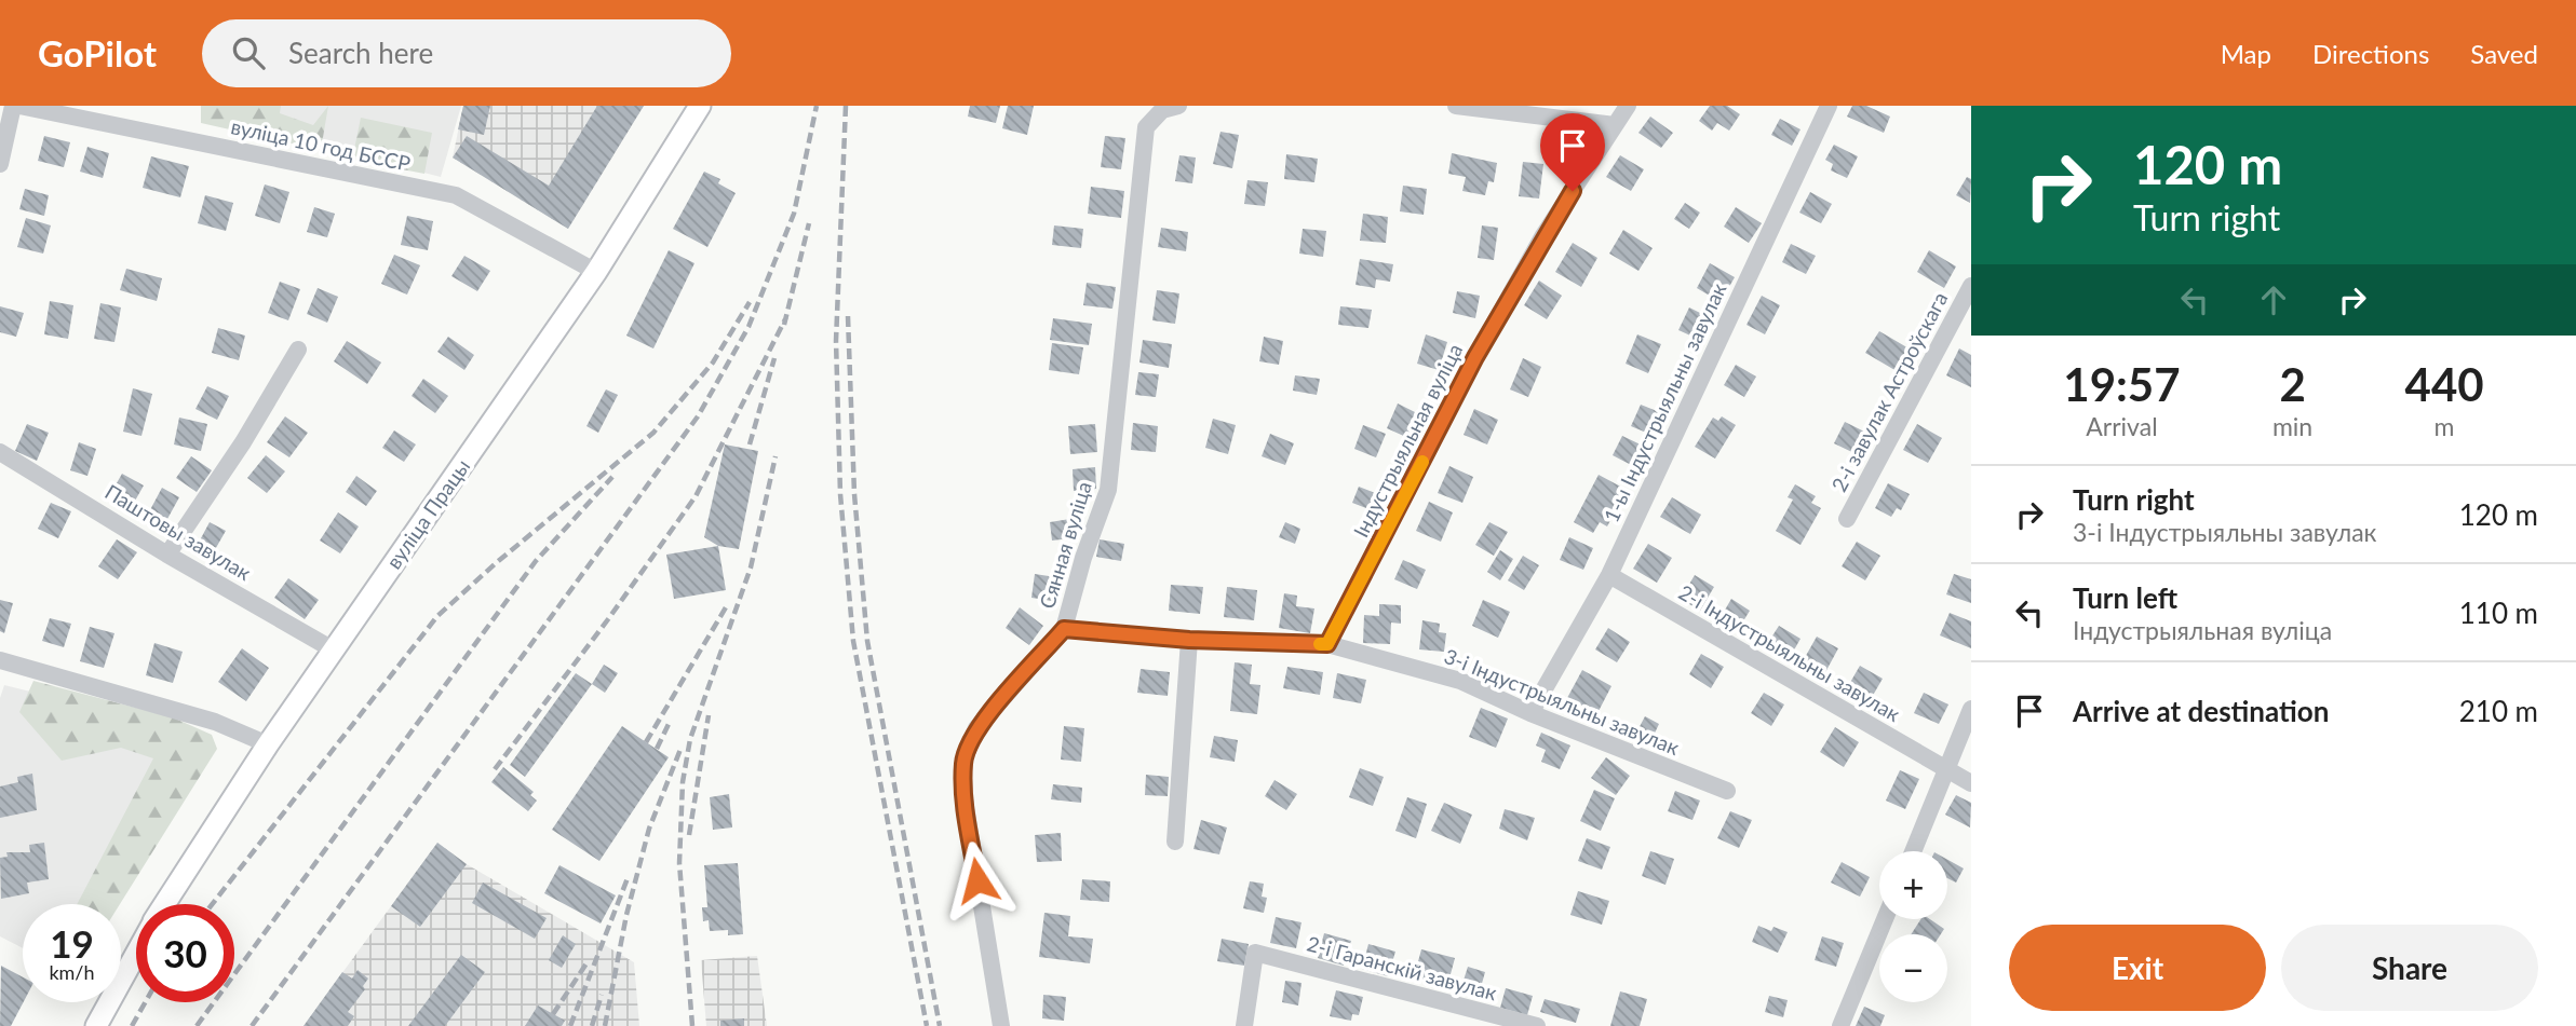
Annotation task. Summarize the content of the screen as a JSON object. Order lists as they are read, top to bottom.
{
  "streets": {
    "main road": ["вуліца Працы"],
    "street": [
      "вуліца 10 год БССР",
      "2-і завулак Астроўскага",
      "1-ы Індустрыяльны завулак",
      "Індустрыяльная вуліца",
      "Паштовы завулак",
      "Сянная вуліца",
      "2-і Індустрыяльны завулак",
      "3-і Індустрыяльны завулак",
      "2-і Гаранскій завулак"
    ]
  },
  "crossings": [
    ["вуліца 10 год БССР", "вуліца Працы"],
    ["1-ы Індустрыяльны завулак", "2-і Індустрыяльны завулак"],
    ["1-ы Індустрыяльны завулак", "3-і Індустрыяльны завулак"],
    ["Індустрыяльная вуліца", "3-і Індустрыяльны завулак"],
    ["вуліца Працы", "Паштовы завулак"],
    ["Сянная вуліца", "3-і Індустрыяльны завулак"]
  ],
  "page": {
    "header": "GoPilot",
    "search": "Search here",
    "nav": ["Map", "Directions", "Saved"],
    "turn": ["120 m", "Turn right"],
    "eta": [
      "19:57",
      "Arrival",
      "2",
      "min",
      "440",
      "m"
    ],
    "list": [
      {
        "name": "Turn right",
        "note": "3-і Індустрыяльны завулак",
        "value": "120 m"
      },
      {
        "name": "Turn left",
        "note": "Індустрыяльная вуліца",
        "value": "110 m"
      },
      {
        "name": "Arrive at destination",
        "value": "210 m"
      }
    ],
    "map_buttons": ["+", "−"],
    "speed": "19 km/h",
    "limit": "30",
    "buttons": ["Exit", "Share"]
  }
}
